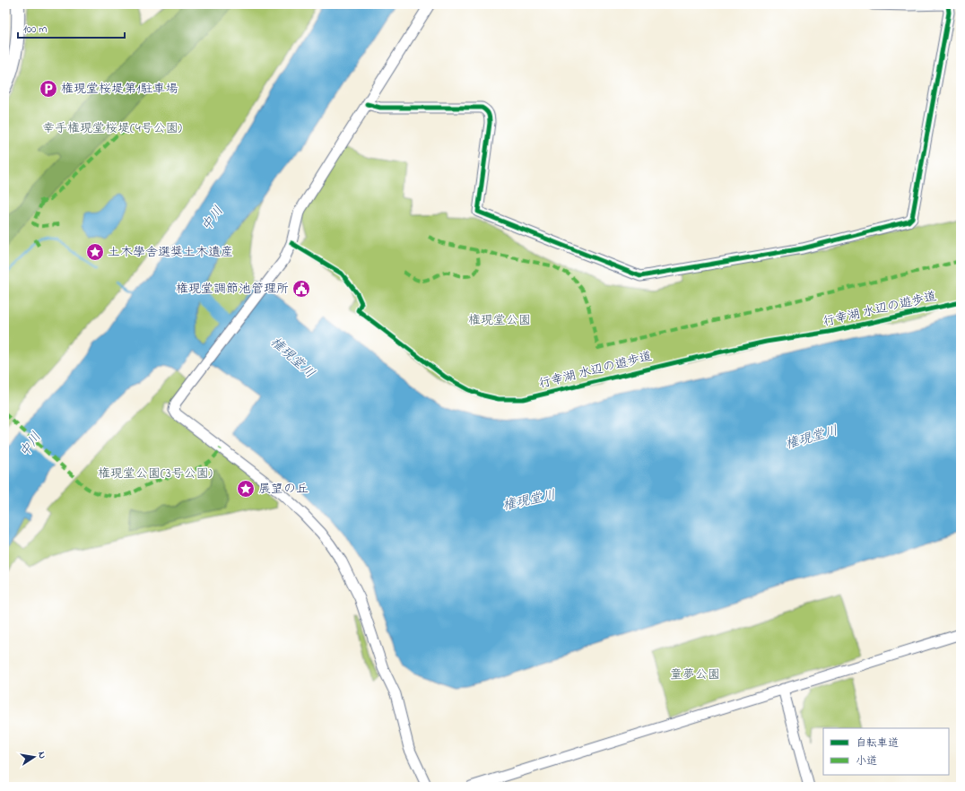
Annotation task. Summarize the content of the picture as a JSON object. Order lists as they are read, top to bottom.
{
  "streets": {
    "cycle path": ["行幸湖 水辺の遊歩道"]
  },
  "water": ["中川", "権現堂川"],
  "parks": [
    "幸手権現堂桜堤(4号公園)",
    "権現堂公園",
    "権現堂公園(3号公園)",
    "童夢公園"
  ],
  "places": {
    "parking": ["権現堂桜堤第1駐車場"],
    "place": ["土木學舎選奨土木遺産", "展望の丘"],
    "public building": ["権現堂調節池管理所"]
  },
  "legend": ["自転車道", "小道"],
  "scale_bar": "100 m",
  "north": "right"
}
